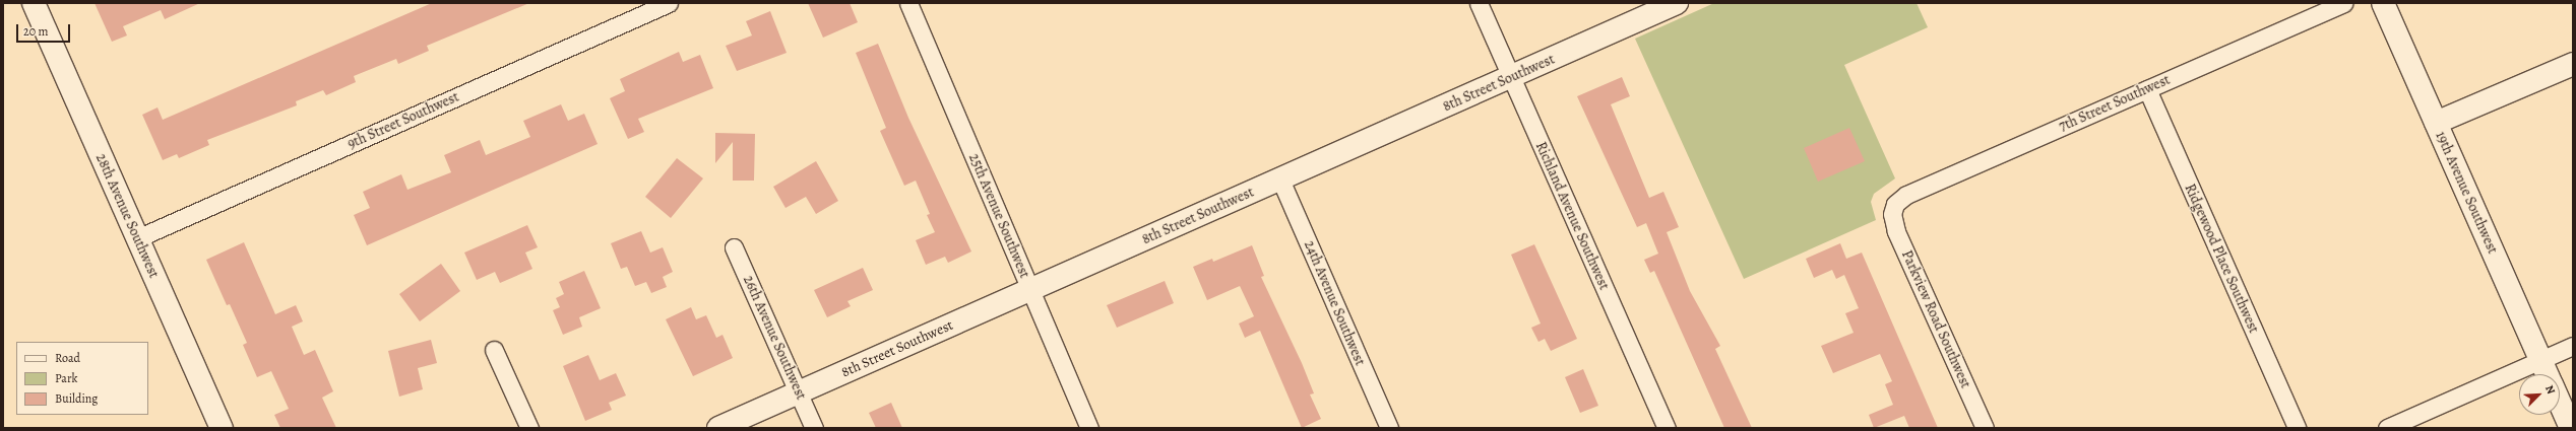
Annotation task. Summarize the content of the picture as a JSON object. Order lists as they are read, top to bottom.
{
  "streets": {
    "street": [
      "8th Street Southwest",
      "7th Street Southwest",
      "9th Street Southwest",
      "19th Avenue Southwest",
      "28th Avenue Southwest",
      "25th Avenue Southwest",
      "Richland Avenue Southwest",
      "Ridgewood Place Southwest",
      "24th Avenue Southwest",
      "Parkview Road Southwest",
      "26th Avenue Southwest"
    ]
  },
  "crossings": [
    ["8th Street Southwest", "25th Avenue Southwest"],
    ["8th Street Southwest", "Richland Avenue Southwest"],
    ["8th Street Southwest", "24th Avenue Southwest"],
    ["8th Street Southwest", "26th Avenue Southwest"],
    ["7th Street Southwest", "Ridgewood Place Southwest"],
    ["7th Street Southwest", "Parkview Road Southwest"],
    ["9th Street Southwest", "28th Avenue Southwest"]
  ],
  "legend": ["Road", "Park", "Building"],
  "scale_bar": "20 m",
  "north": "top right"
}
